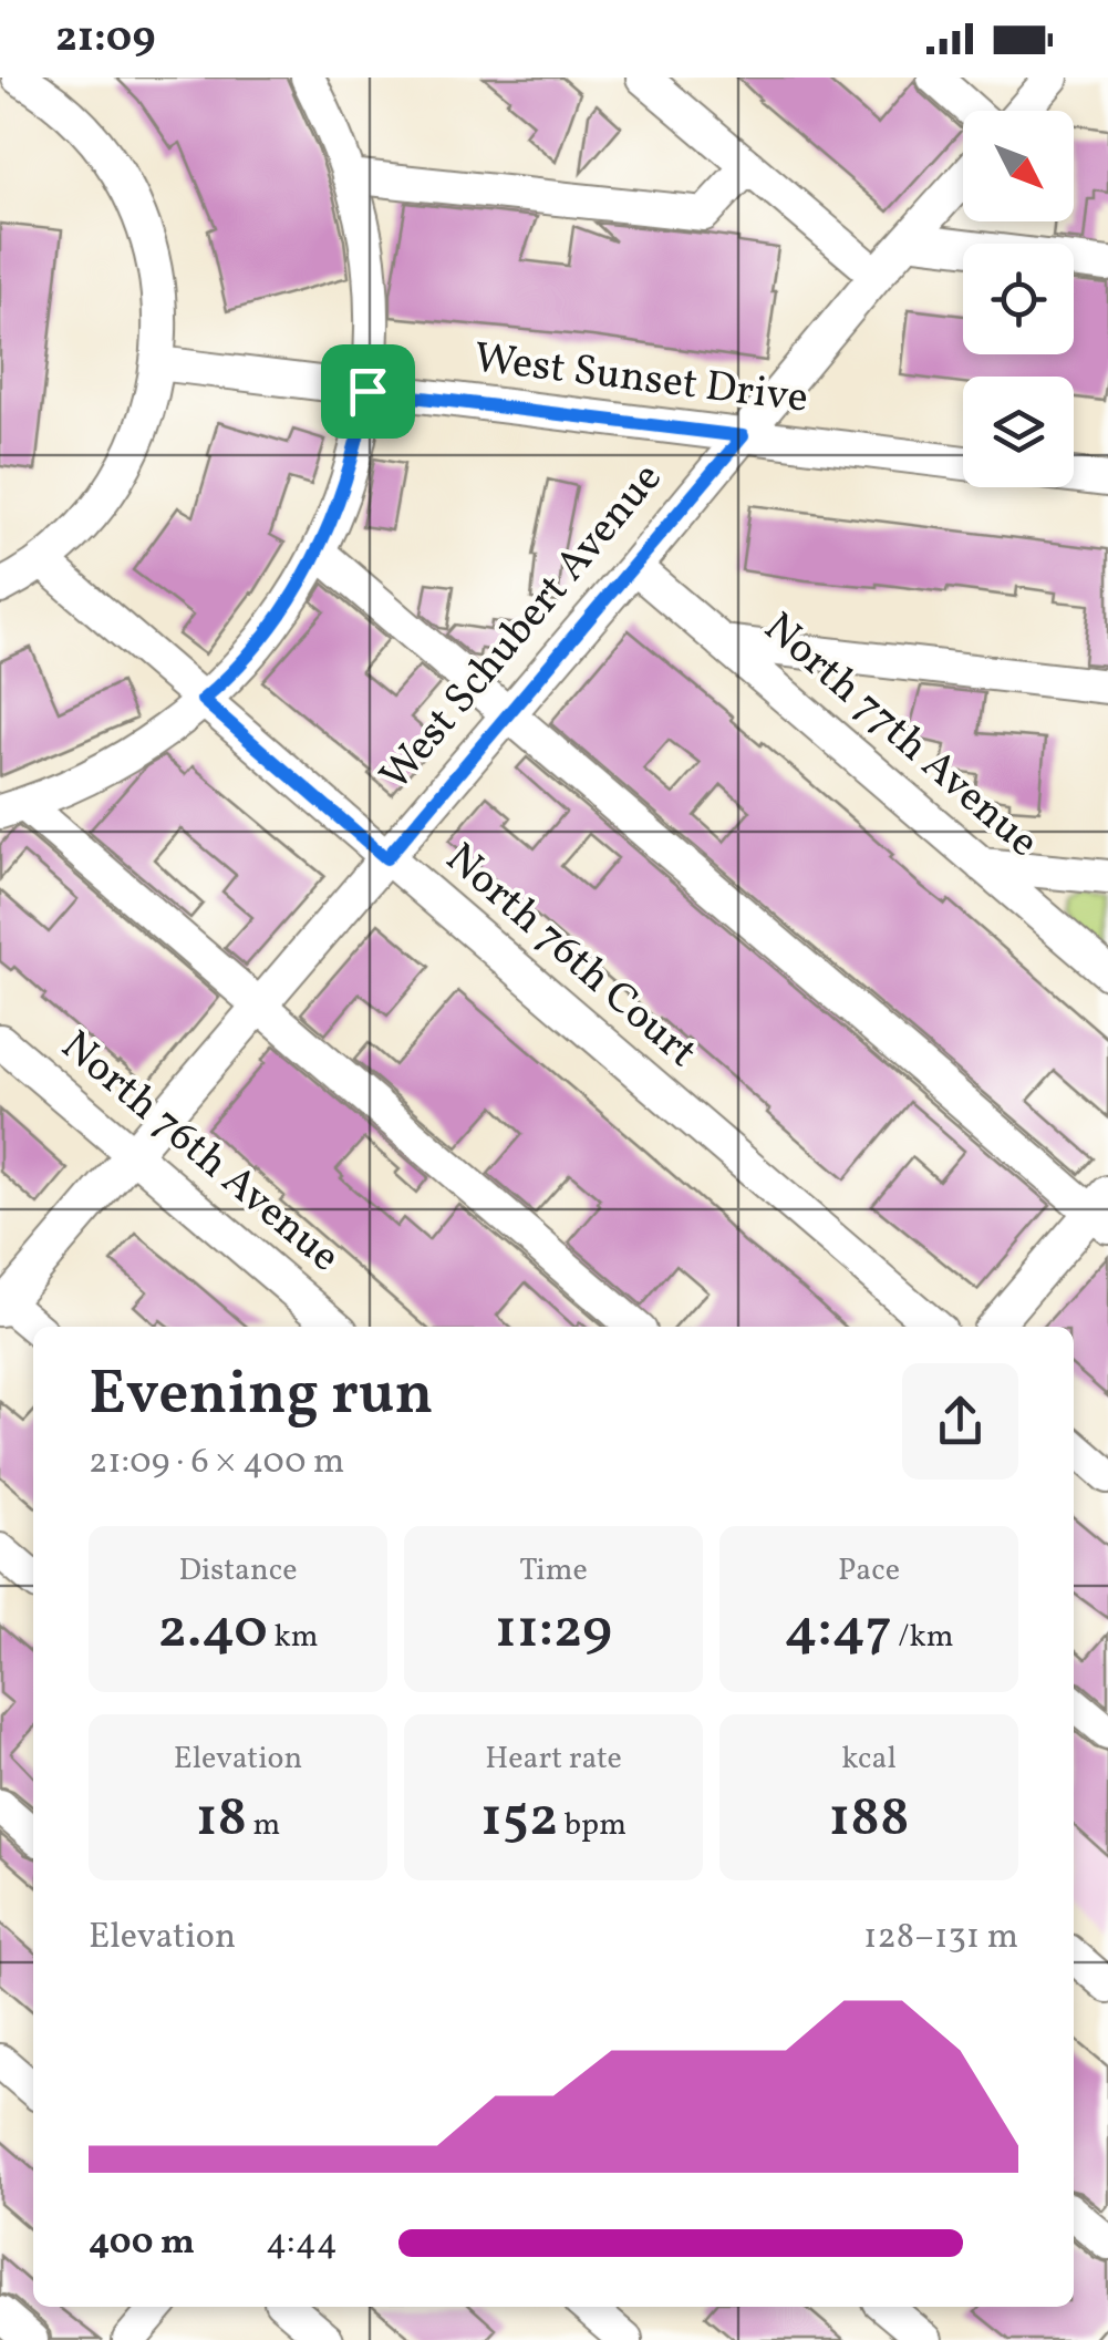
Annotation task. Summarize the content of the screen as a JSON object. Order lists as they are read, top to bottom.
{
  "streets": {
    "street": [
      "West Sunset Drive",
      "West Schubert Avenue",
      "North 77th Avenue",
      "North 76th Court",
      "North 76th Avenue"
    ]
  },
  "crossings": [
    ["West Sunset Drive", "West Schubert Avenue"],
    ["West Schubert Avenue", "North 77th Avenue"],
    ["West Schubert Avenue", "North 76th Court"],
    ["West Schubert Avenue", "North 76th Avenue"]
  ],
  "north": "bottom right",
  "page": {
    "status": "21:09",
    "heading": ["Evening run", "21:09 · 6 × 400 m"],
    "stats": [
      ["Distance", "2.40 km"],
      ["Time", "11:29"],
      ["Pace", "4:47 /km"],
      ["Elevation", "18 m"],
      ["Heart rate", "152 bpm"],
      ["kcal", "188"]
    ],
    "chart": ["Elevation", "128–131 m"],
    "list": [
      {
        "name": "400 m",
        "note": "4:44"
      }
    ]
  }
}
